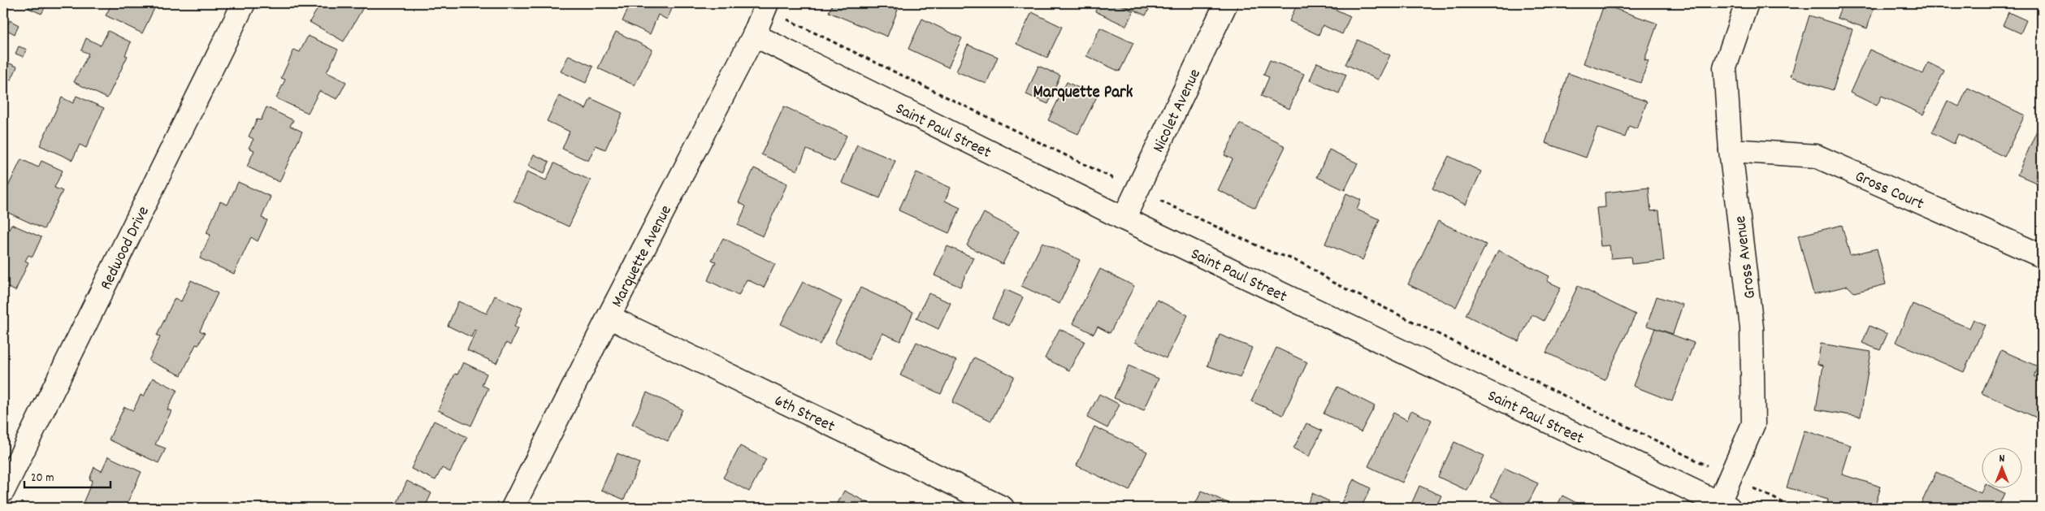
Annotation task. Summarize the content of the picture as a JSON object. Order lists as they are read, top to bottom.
{
  "streets": {
    "street": [
      "Nicolet Avenue",
      "Saint Paul Street",
      "Gross Court",
      "Redwood Drive",
      "Marquette Avenue",
      "Gross Avenue",
      "6th Street"
    ]
  },
  "crossings": [
    ["Nicolet Avenue", "Saint Paul Street"],
    ["Saint Paul Street", "Marquette Avenue"],
    ["Saint Paul Street", "Gross Avenue"],
    ["Gross Court", "Gross Avenue"],
    ["Marquette Avenue", "6th Street"]
  ],
  "districts": ["Marquette Park"],
  "scale_bar": "20 m",
  "north": "top"
}
